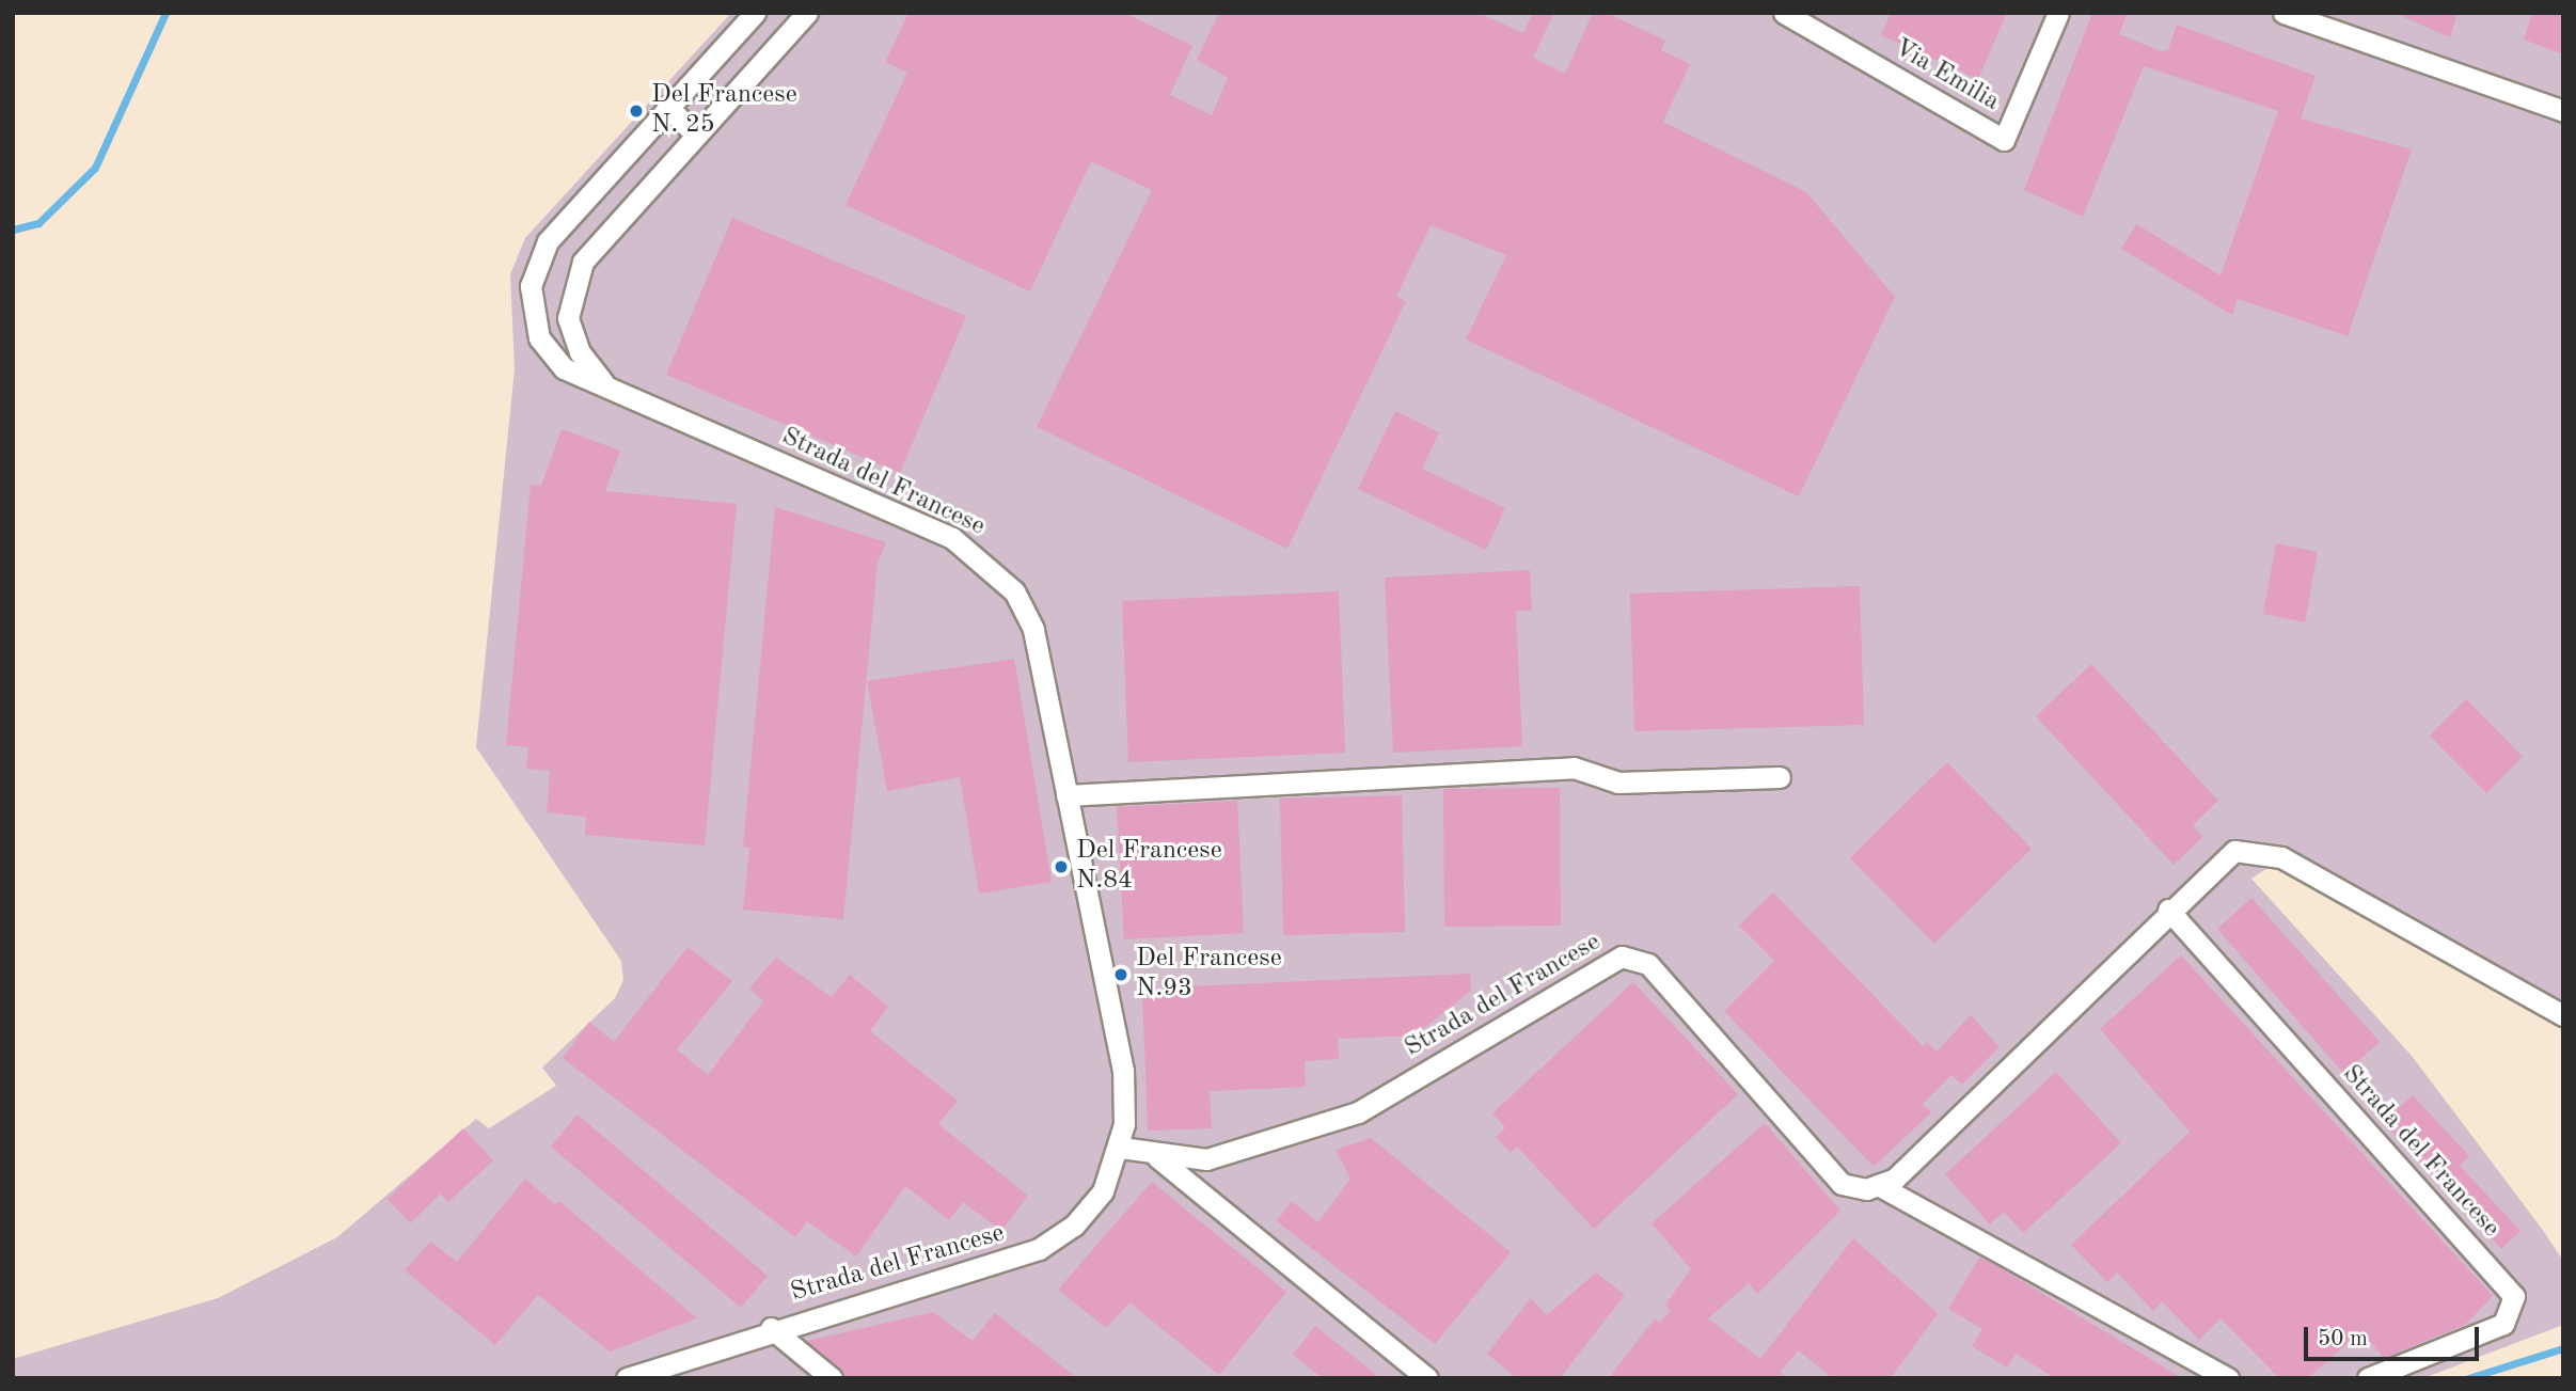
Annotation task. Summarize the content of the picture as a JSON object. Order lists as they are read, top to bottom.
{
  "streets": {
    "street": ["Via Emilia", "Strada del Francese"]
  },
  "places": ["Del Francese N. 25", "Del Francese N.84", "Del Francese N.93"],
  "scale_bar": "50 m"
}
